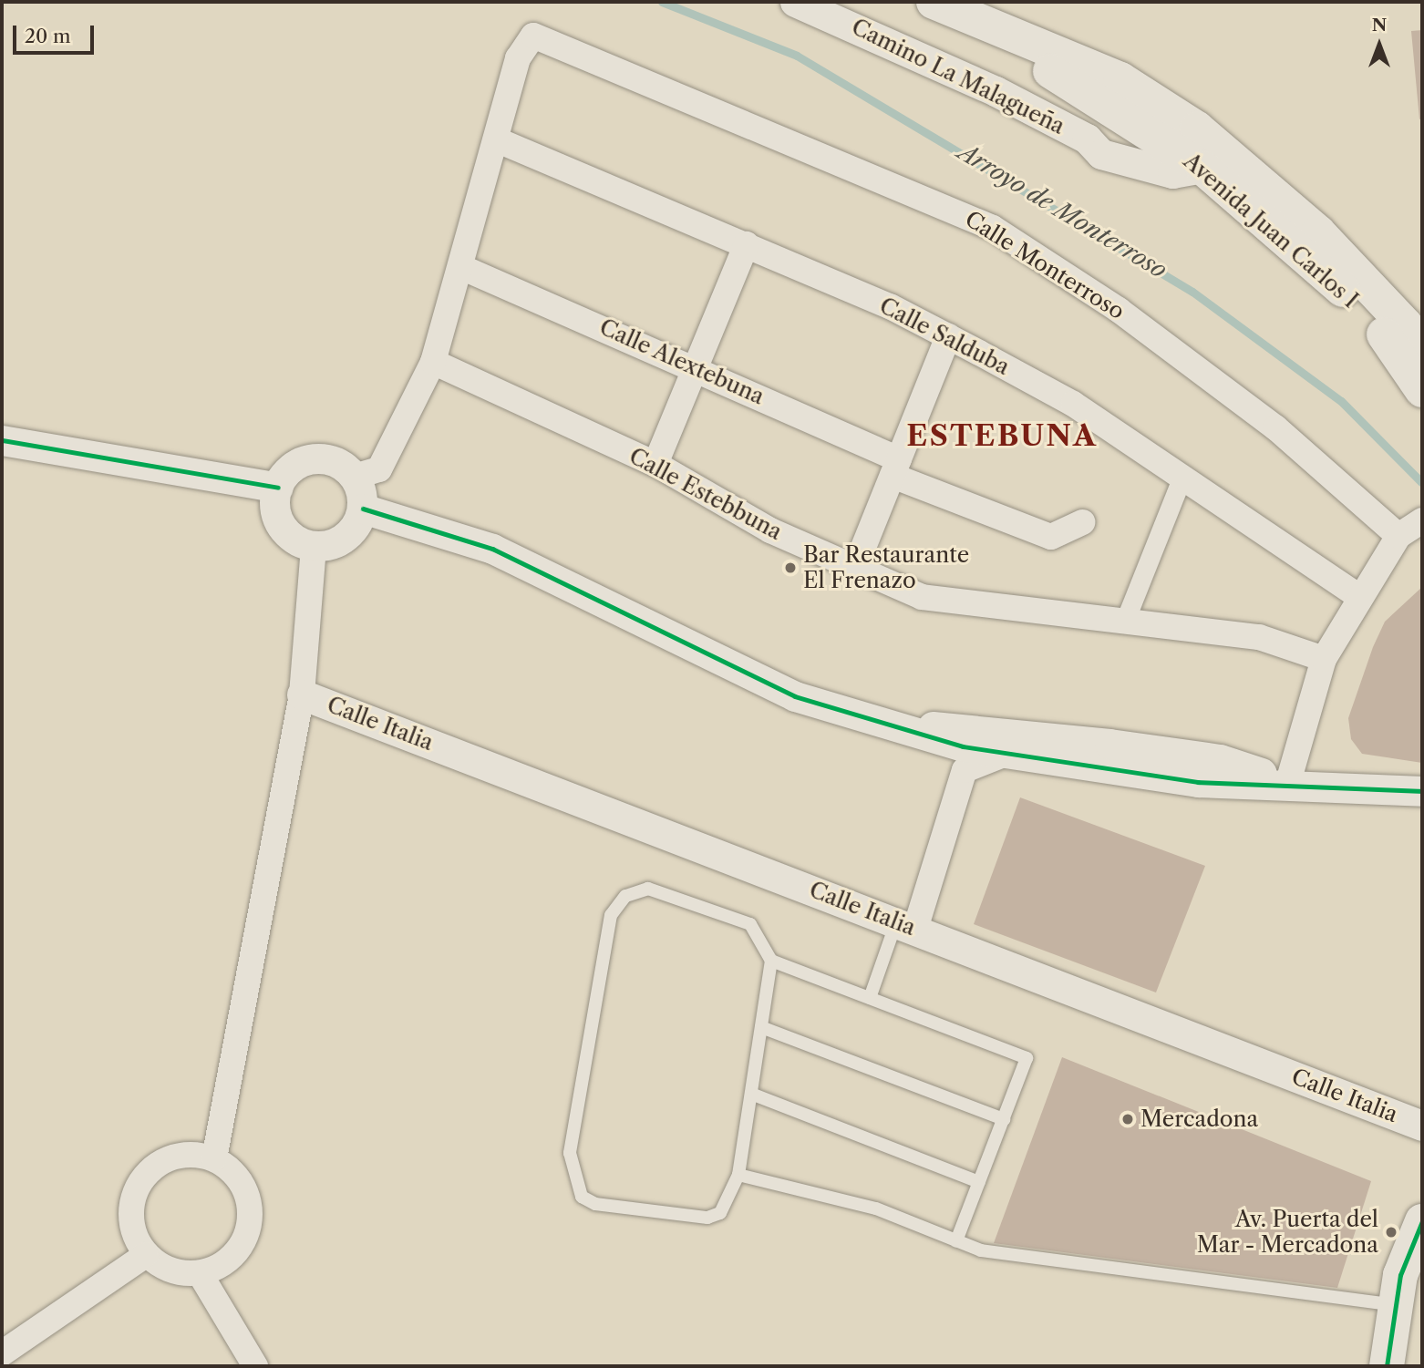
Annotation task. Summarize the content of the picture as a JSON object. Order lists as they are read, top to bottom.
{
  "streets": {
    "main road": ["Avenida Juan Carlos I"],
    "street": [
      "Camino La Malagueña",
      "Calle Monterroso",
      "Calle Salduba",
      "Calle Alextebuna",
      "Calle Estebbuna",
      "Calle Italia"
    ]
  },
  "crossings": [
    ["Camino La Malagueña", "Avenida Juan Carlos I"],
    ["Calle Monterroso", "Calle Salduba"]
  ],
  "districts": ["ESTEBUNA"],
  "water": ["Arroyo de Monterroso"],
  "places": ["Bar Restaurante El Frenazo", "Mercadona", "Av. Puerta del Mar - Mercadona"],
  "scale_bar": "20 m",
  "north": "top"
}
